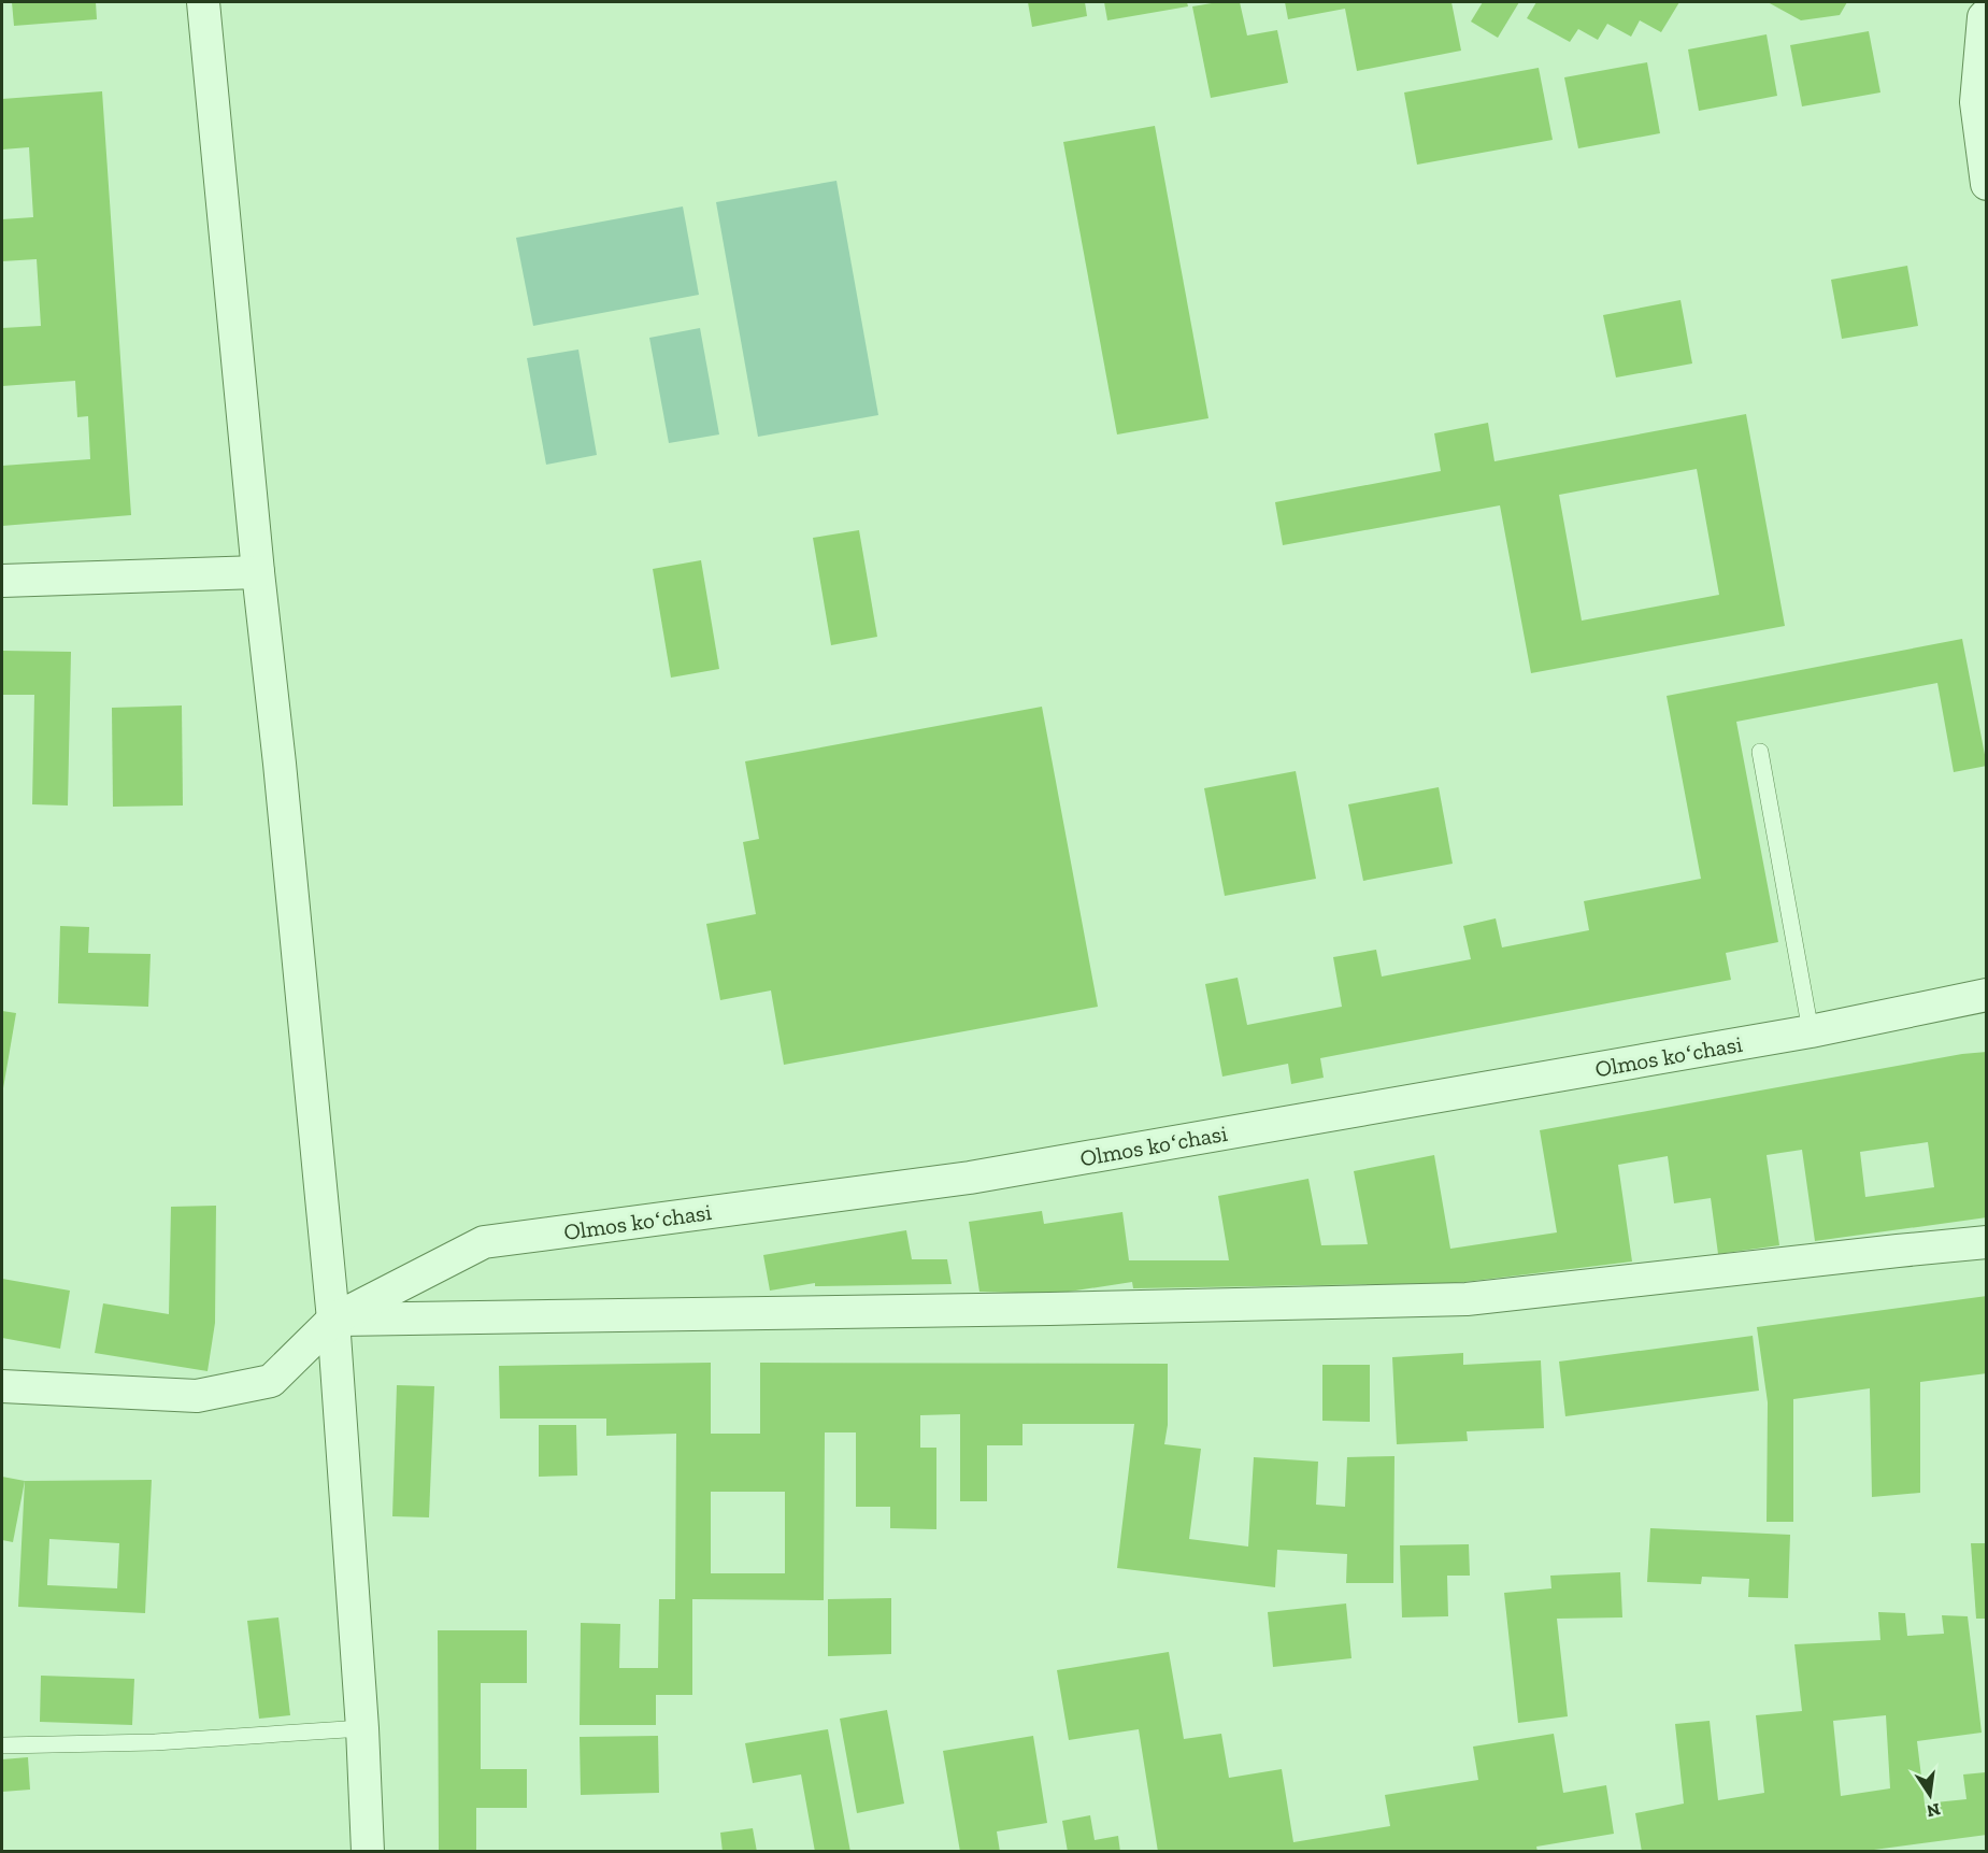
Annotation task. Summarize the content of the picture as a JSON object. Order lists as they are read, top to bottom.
{
  "streets": {
    "street": ["Olmos koʻchasi"]
  },
  "north": "bottom"
}
